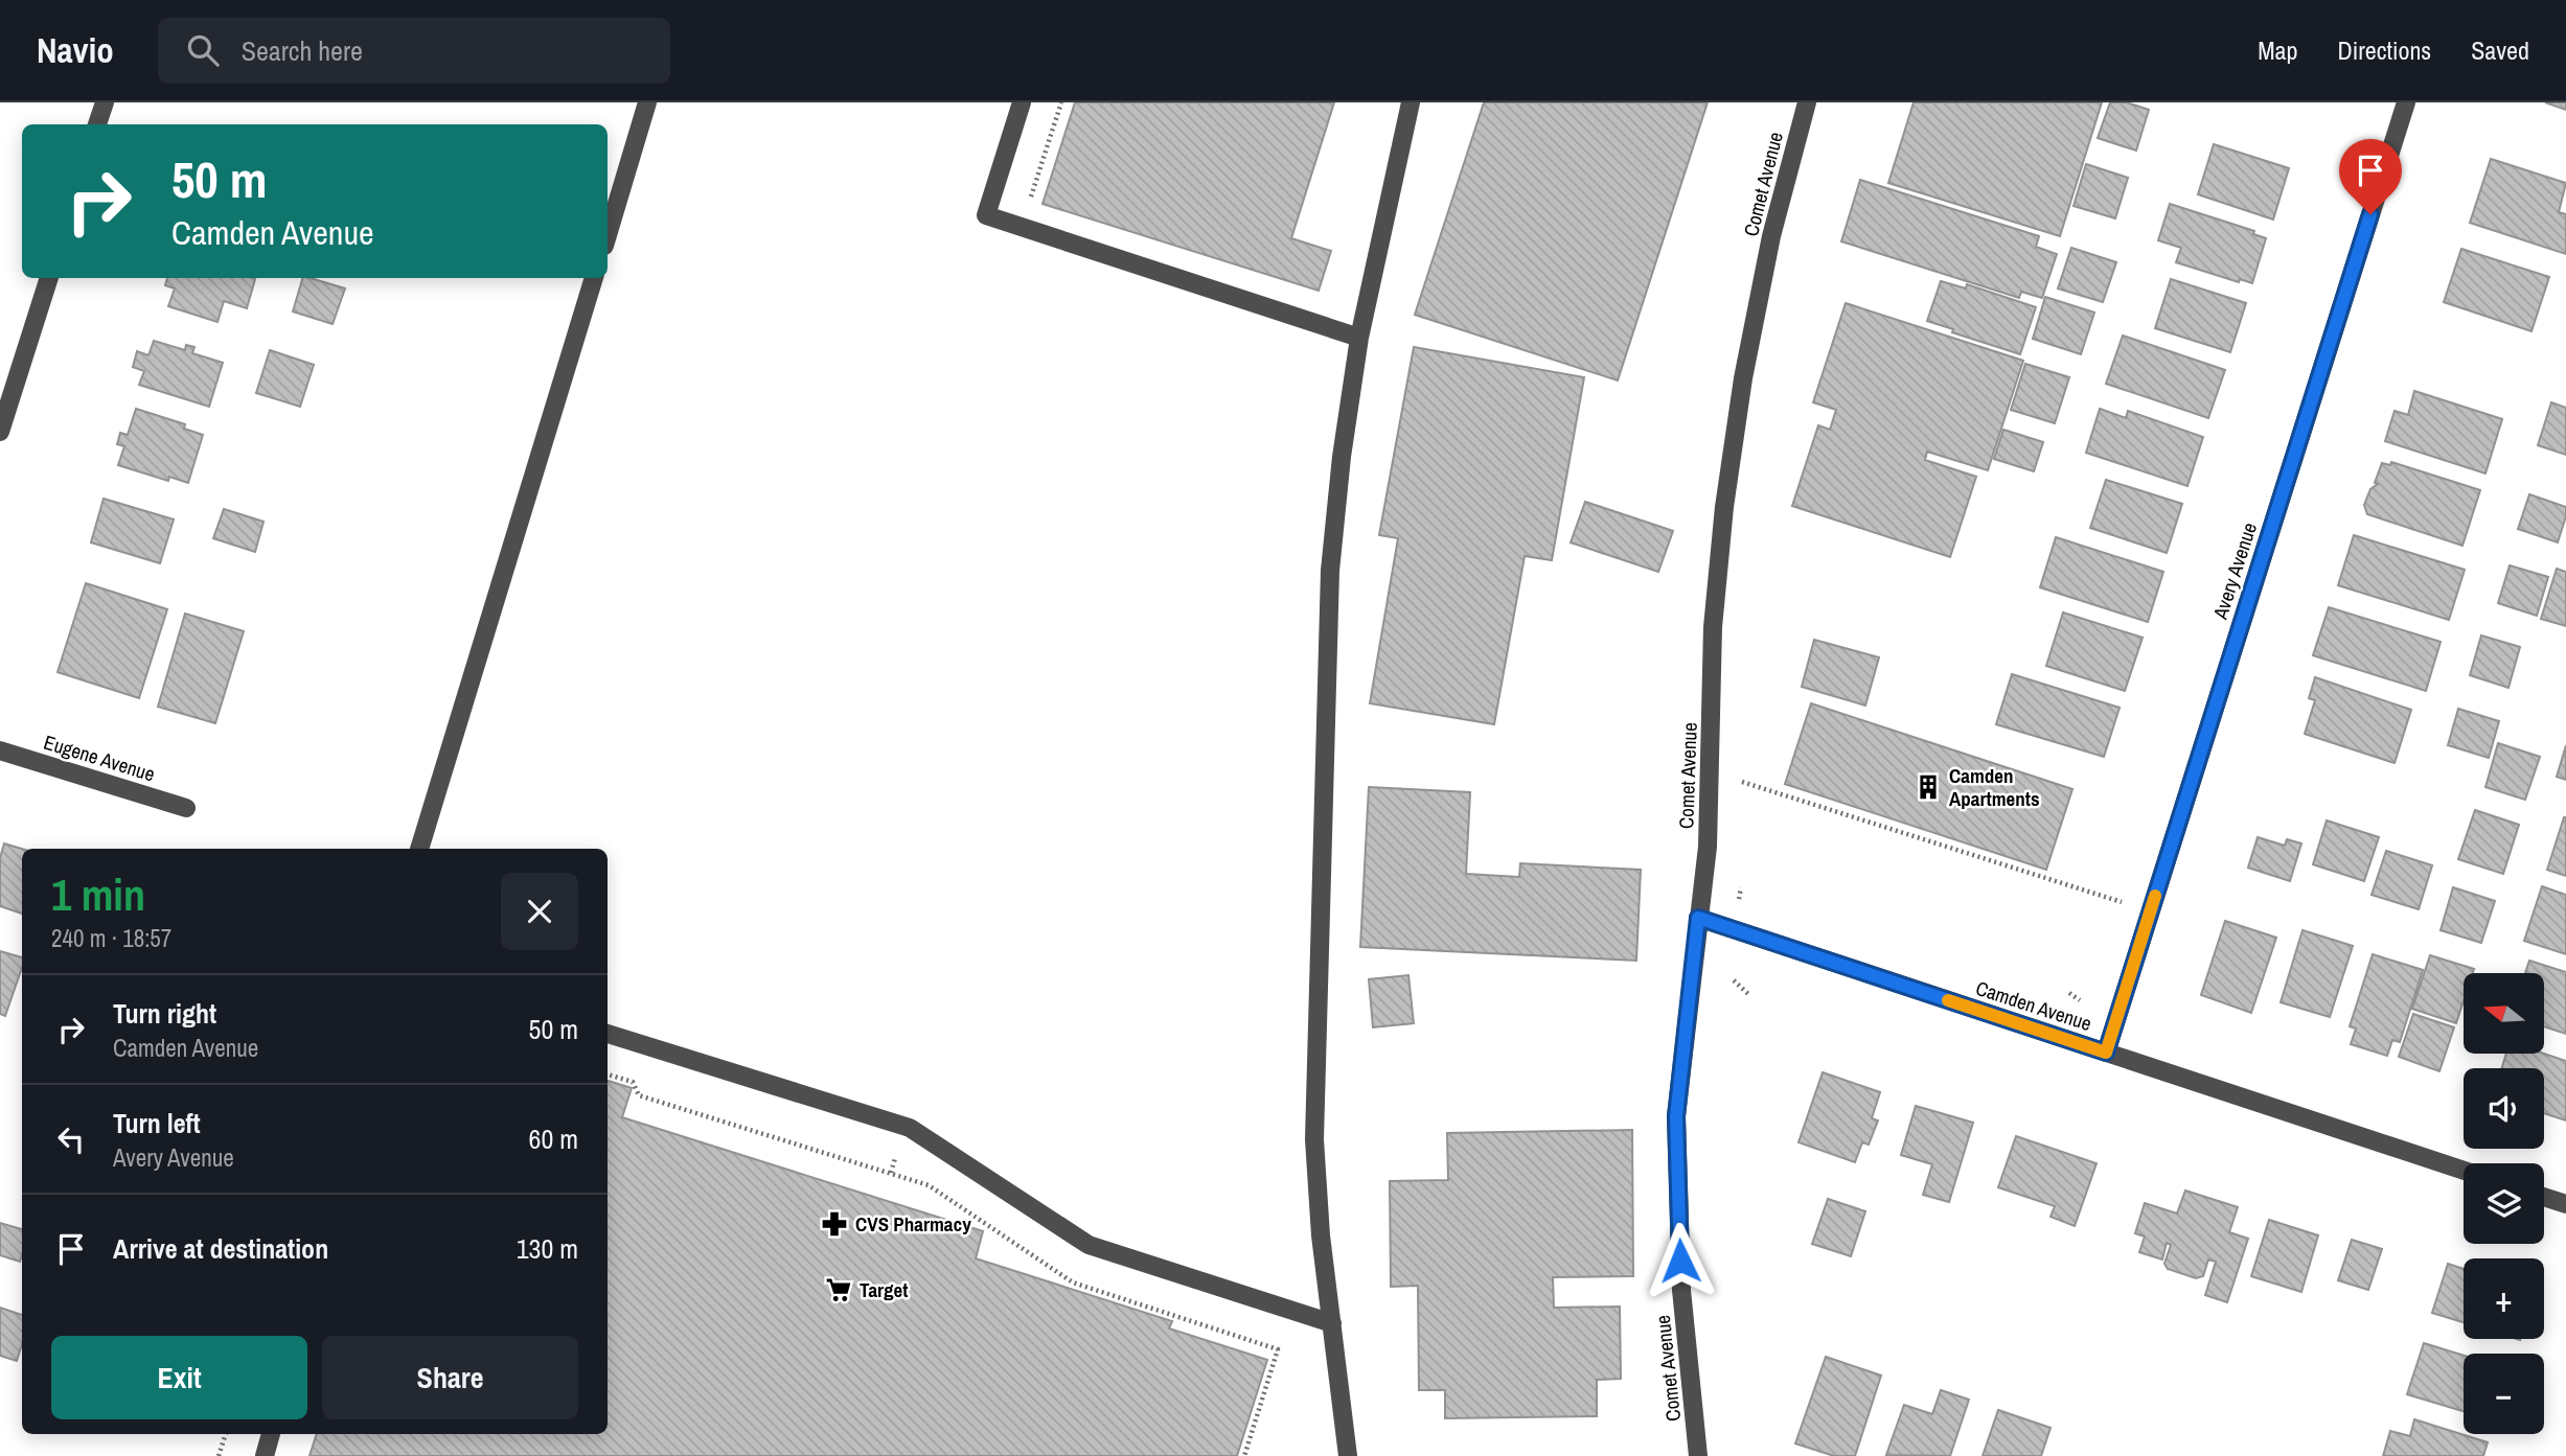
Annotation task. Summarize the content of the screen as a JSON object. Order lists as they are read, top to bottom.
{
  "streets": {
    "street": [
      "Comet Avenue",
      "Avery Avenue",
      "Eugene Avenue",
      "Camden Avenue"
    ]
  },
  "crossings": [
    ["Comet Avenue", "Camden Avenue"],
    ["Avery Avenue", "Camden Avenue"]
  ],
  "places": {
    "building": ["Camden Apartments"],
    "pharmacy": ["CVS Pharmacy"],
    "supermarket": ["Target"]
  },
  "north": "left",
  "page": {
    "header": "Navio",
    "search": "Search here",
    "nav": ["Map", "Directions", "Saved"],
    "turn": ["50 m", "Camden Avenue"],
    "heading": ["1 min", "240 m · 18:57"],
    "map_buttons": ["+", "−"],
    "list": [
      {
        "name": "Turn right",
        "note": "Camden Avenue",
        "value": "50 m"
      },
      {
        "name": "Turn left",
        "note": "Avery Avenue",
        "value": "60 m"
      },
      {
        "name": "Arrive at destination",
        "value": "130 m"
      }
    ],
    "buttons": ["Exit", "Share"]
  }
}
